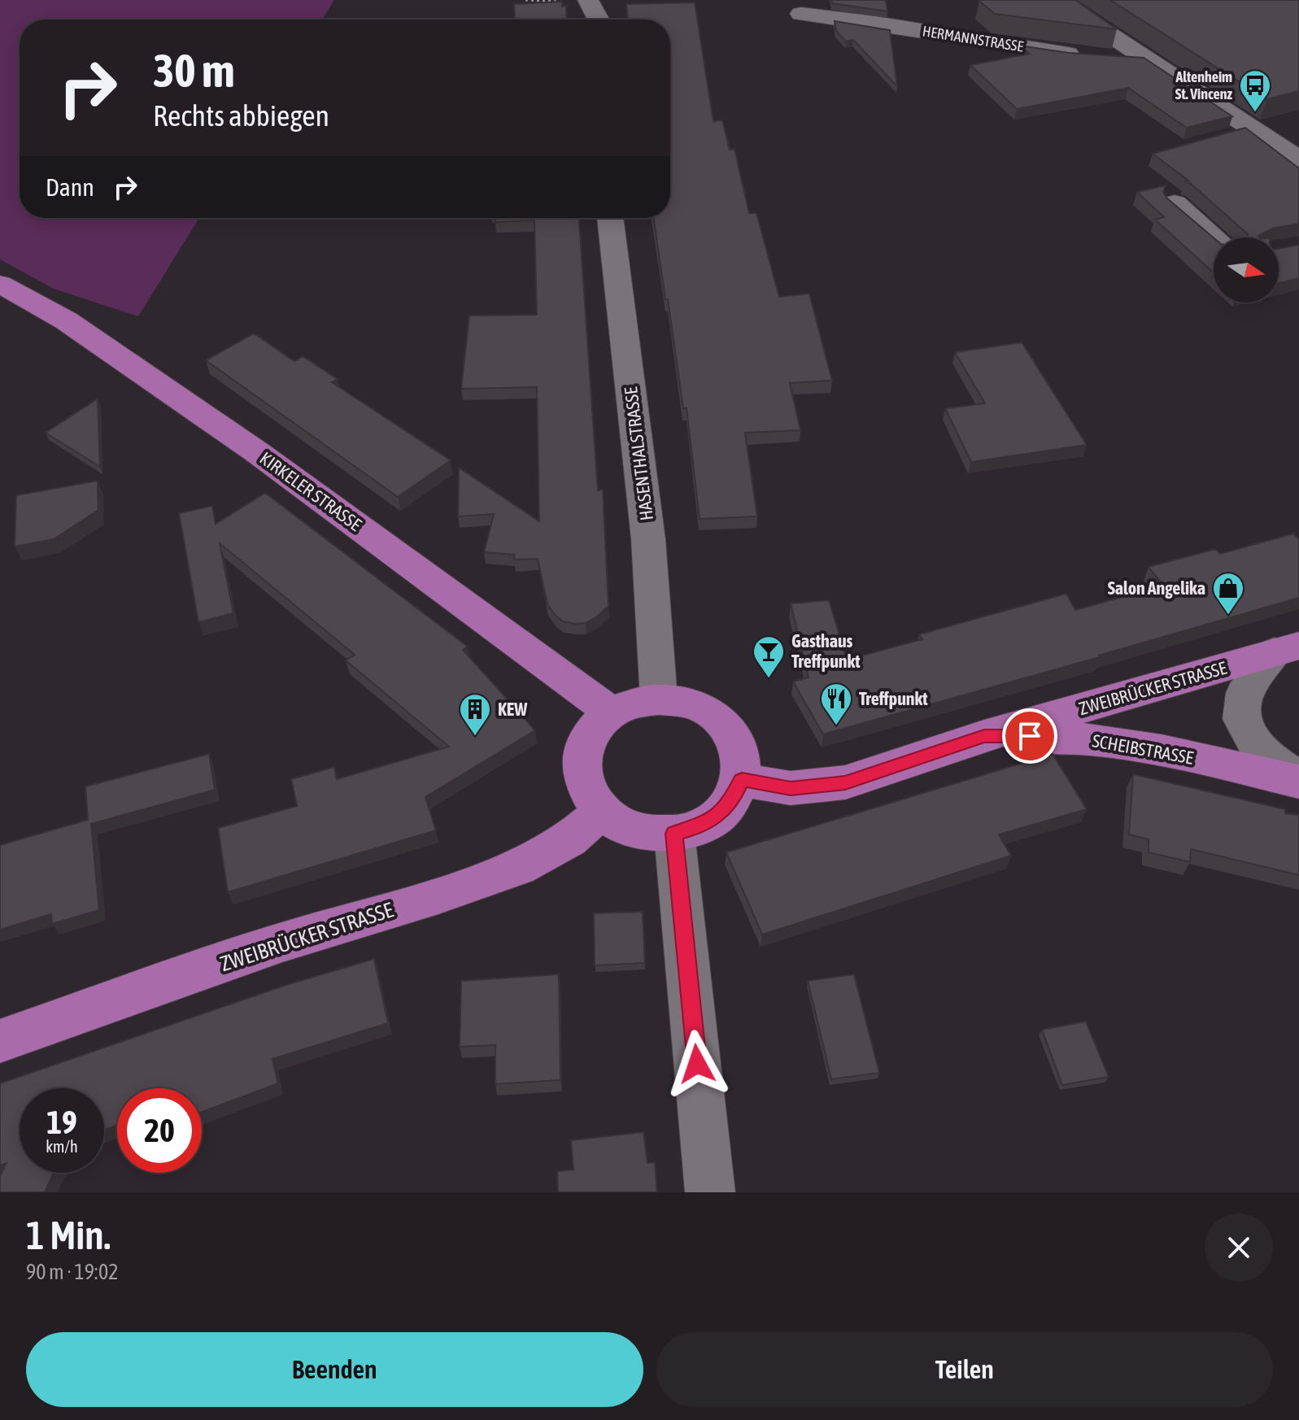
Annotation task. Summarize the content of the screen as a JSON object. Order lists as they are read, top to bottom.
{
  "streets": {
    "main road": ["KIRKELER STRASSE", "ZWEIBRÜCKER STRASSE", "SCHEIBSTRASSE"],
    "street": ["HERMANNSTRASSE", "HASENTHALSTRASSE"]
  },
  "crossings": [
    ["HASENTHALSTRASSE", "KIRKELER STRASSE"],
    ["HASENTHALSTRASSE", "ZWEIBRÜCKER STRASSE"],
    ["KIRKELER STRASSE", "ZWEIBRÜCKER STRASSE"],
    ["ZWEIBRÜCKER STRASSE", "SCHEIBSTRASSE"]
  ],
  "places": {
    "bus stop": ["Altenheim St. Vincenz"],
    "shop": ["Salon Angelika"],
    "bar": ["Gasthaus Treffpunkt"],
    "restaurant": ["Treffpunkt"],
    "building": ["KEW"]
  },
  "north": "right",
  "page": {
    "turn": ["30 m", "Rechts abbiegen"],
    "then": "Dann",
    "speed": "19 km/h",
    "limit": "20",
    "heading": ["1 Min.", "90 m · 19:02"],
    "buttons": ["Beenden", "Teilen"]
  }
}
